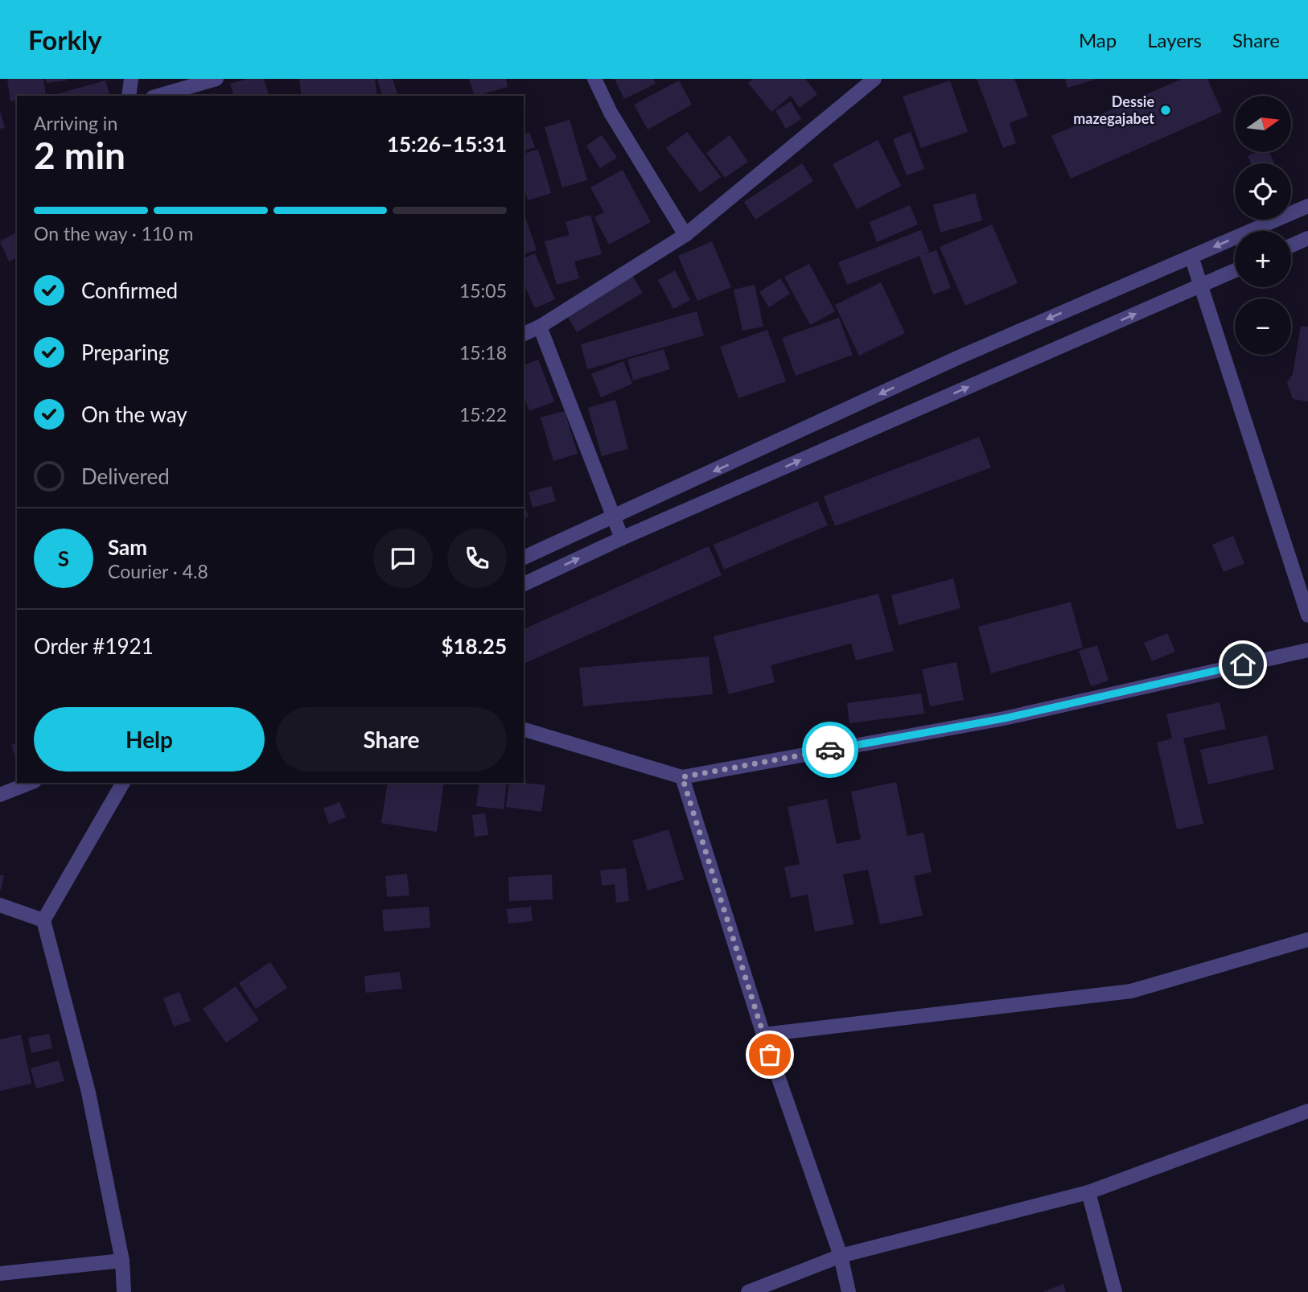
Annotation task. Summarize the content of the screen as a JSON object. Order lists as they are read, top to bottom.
{
  "places": ["Dessie mazegajabet"],
  "north": "right",
  "page": {
    "header": "Forkly",
    "nav": ["Map", "Layers", "Share"],
    "map_buttons": ["+", "−"],
    "heading": ["2 min", "Arriving in", "15:26–15:31"],
    "panel": [
      "Sam",
      "Courier · 4.8",
      "Order #1921",
      "$18.25"
    ],
    "bar": "On the way · 110 m",
    "list": [
      ["Confirmed", "15:05"],
      ["Preparing", "15:18"],
      ["On the way", "15:22"],
      "Delivered"
    ],
    "round": "S",
    "buttons": ["Help", "Share"]
  }
}
